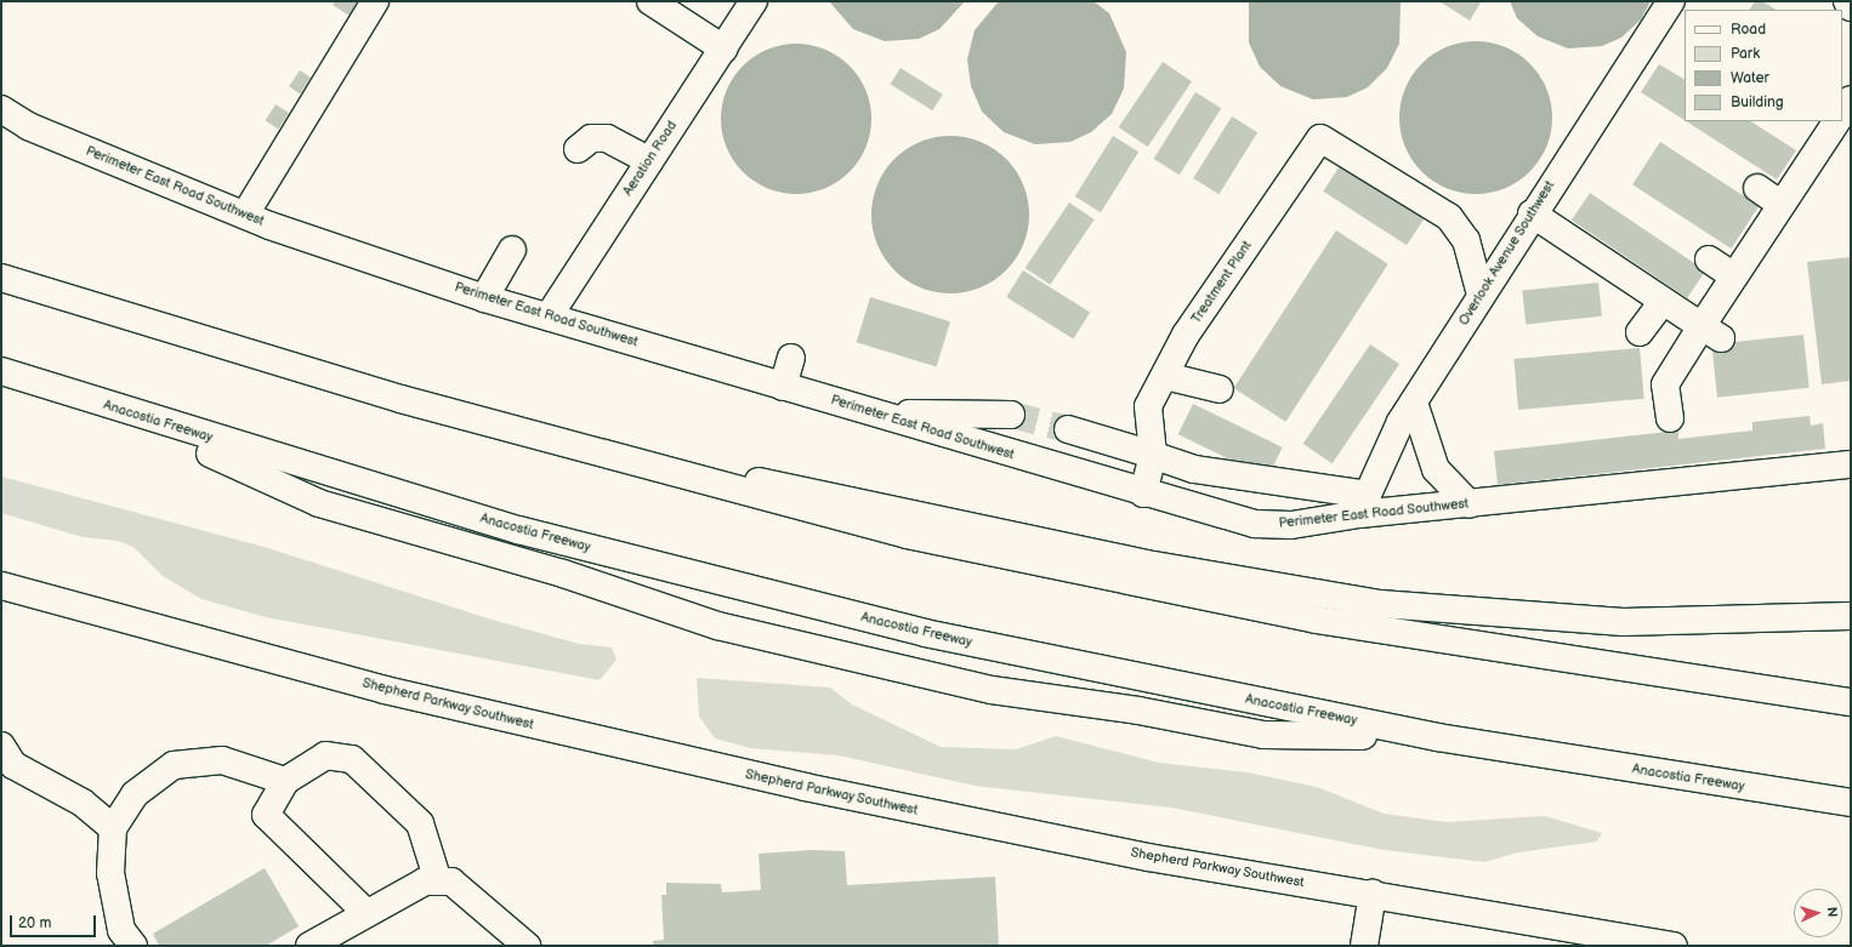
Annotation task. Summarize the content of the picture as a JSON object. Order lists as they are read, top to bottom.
{
  "streets": {
    "main road": [
      "Aeration Road",
      "Perimeter East Road Southwest",
      "Overlook Avenue Southwest",
      "Treatment Plant",
      "Anacostia Freeway",
      "Shepherd Parkway Southwest"
    ]
  },
  "crossings": [
    ["Aeration Road", "Perimeter East Road Southwest"],
    ["Perimeter East Road Southwest", "Overlook Avenue Southwest"],
    ["Perimeter East Road Southwest", "Treatment Plant"],
    ["Overlook Avenue Southwest", "Treatment Plant"]
  ],
  "legend": [
    "Road",
    "Park",
    "Water",
    "Building"
  ],
  "scale_bar": "20 m",
  "north": "right"
}
